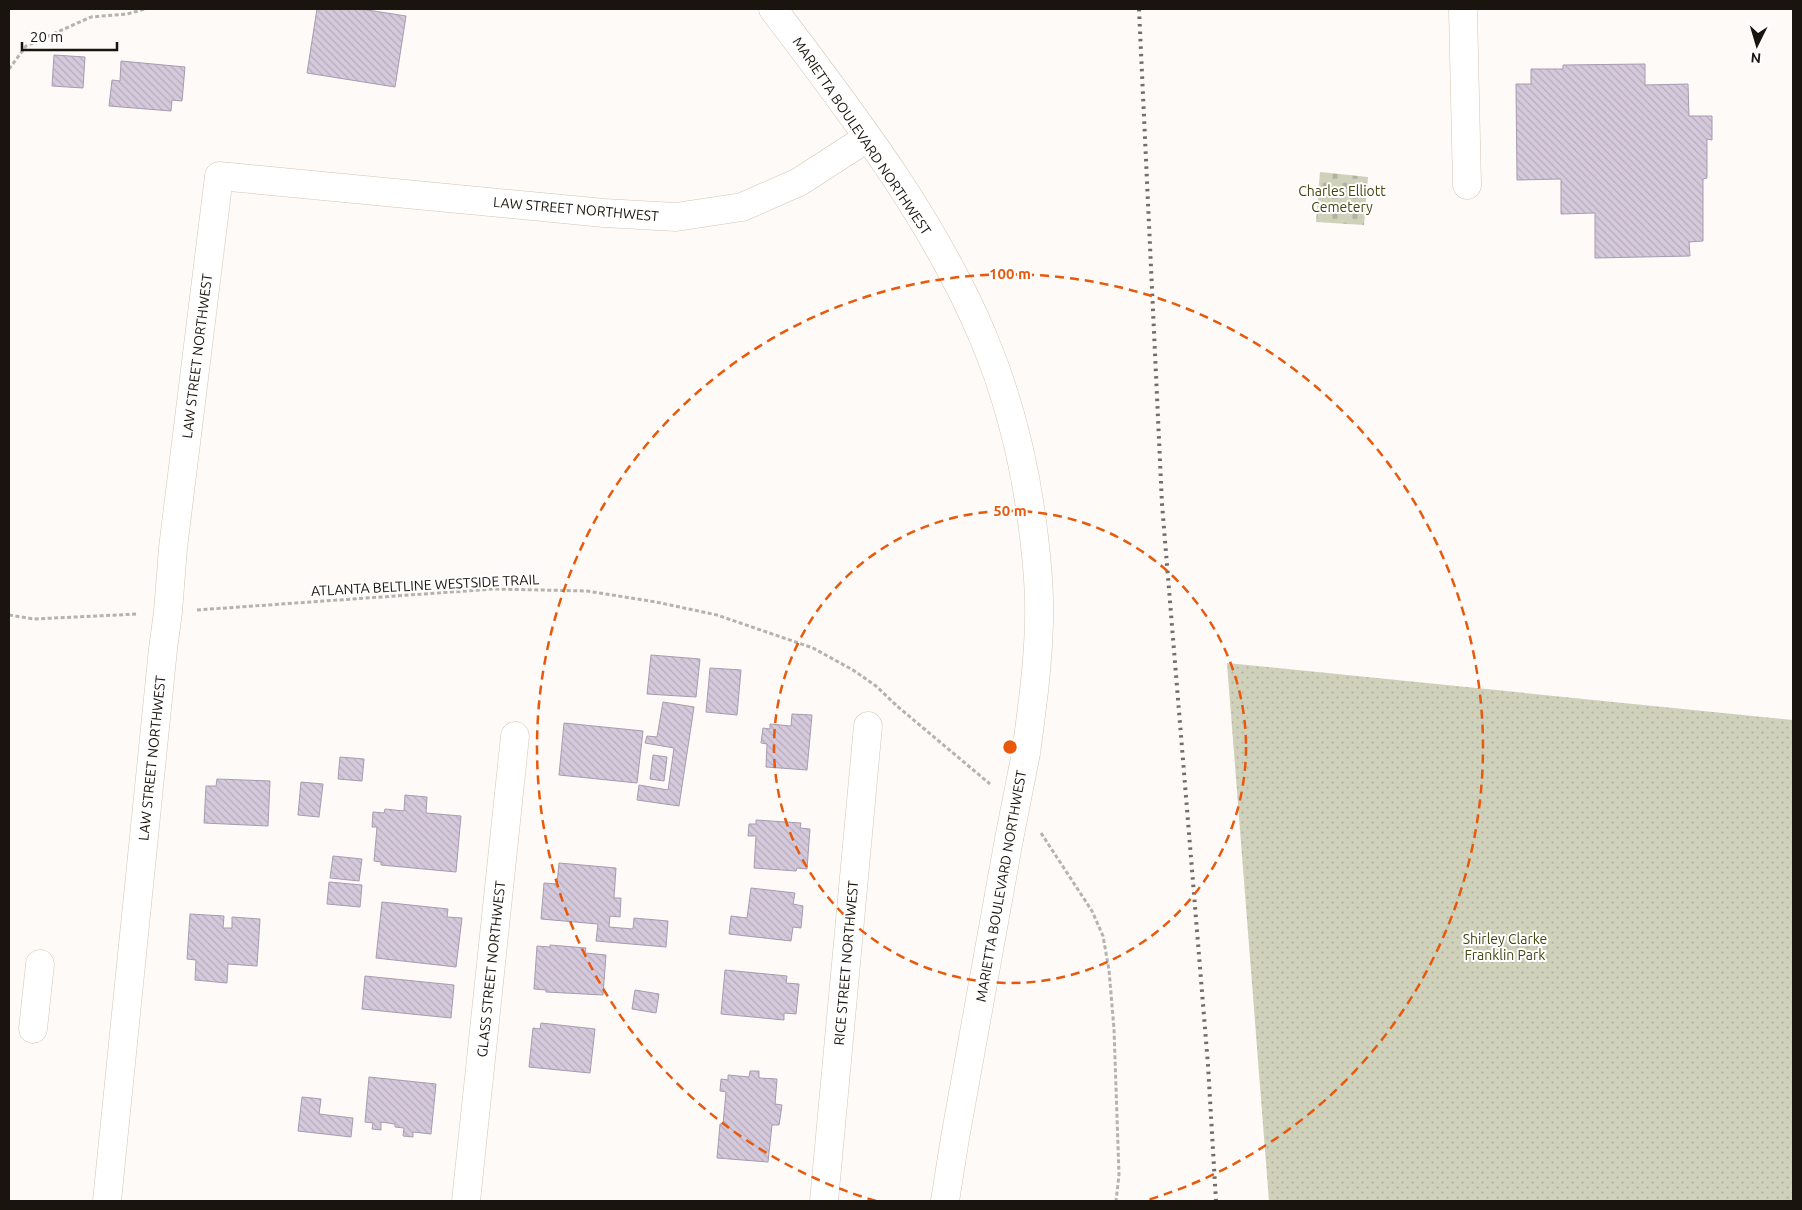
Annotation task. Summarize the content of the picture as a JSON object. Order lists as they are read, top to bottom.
{
  "streets": {
    "street": [
      "MARIETTA BOULEVARD NORTHWEST",
      "LAW STREET NORTHWEST",
      "RICE STREET NORTHWEST",
      "GLASS STREET NORTHWEST"
    ],
    "path": ["ATLANTA BELTLINE WESTSIDE TRAIL"]
  },
  "crossings": [
    ["MARIETTA BOULEVARD NORTHWEST", "LAW STREET NORTHWEST"],
    ["LAW STREET NORTHWEST", "ATLANTA BELTLINE WESTSIDE TRAIL"]
  ],
  "parks": ["Charles Elliott Cemetery", "Shirley Clarke Franklin Park"],
  "scale_bar": "20 m",
  "north": "bottom",
  "rings": ["100 m", "50 m"]
}
